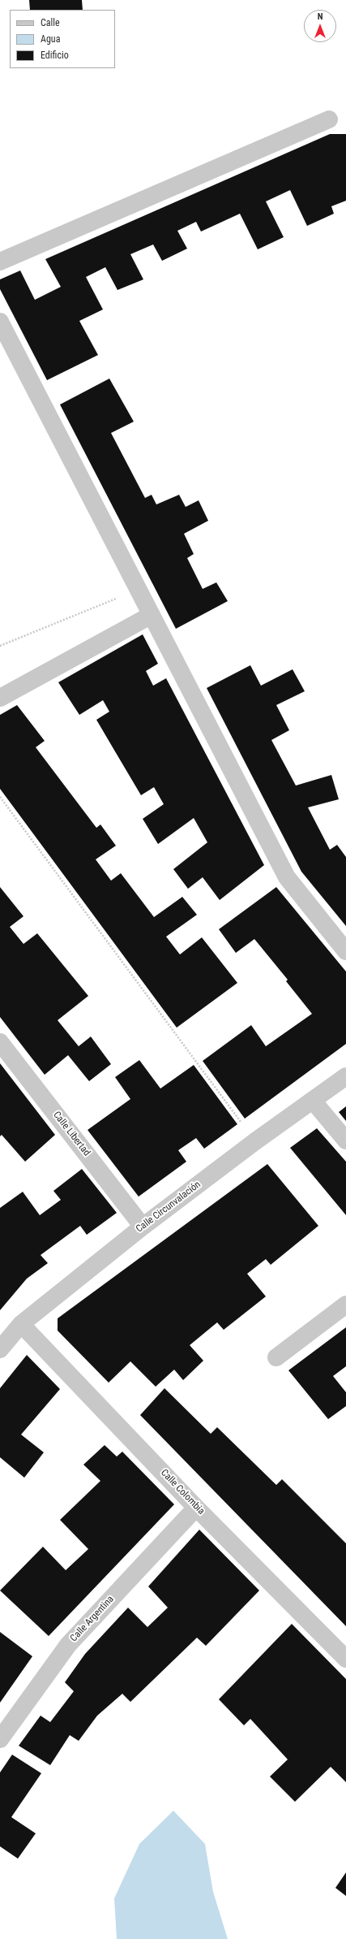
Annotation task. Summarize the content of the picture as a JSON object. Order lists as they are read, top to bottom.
{
  "streets": {
    "street": [
      "Calle Libertad",
      "Calle Circunvalación",
      "Calle Colombia",
      "Calle Argentina"
    ]
  },
  "crossings": [
    ["Calle Libertad", "Calle Circunvalación"],
    ["Calle Circunvalación", "Calle Colombia"],
    ["Calle Colombia", "Calle Argentina"]
  ],
  "legend": ["Calle", "Agua", "Edificio"],
  "north": "top"
}
